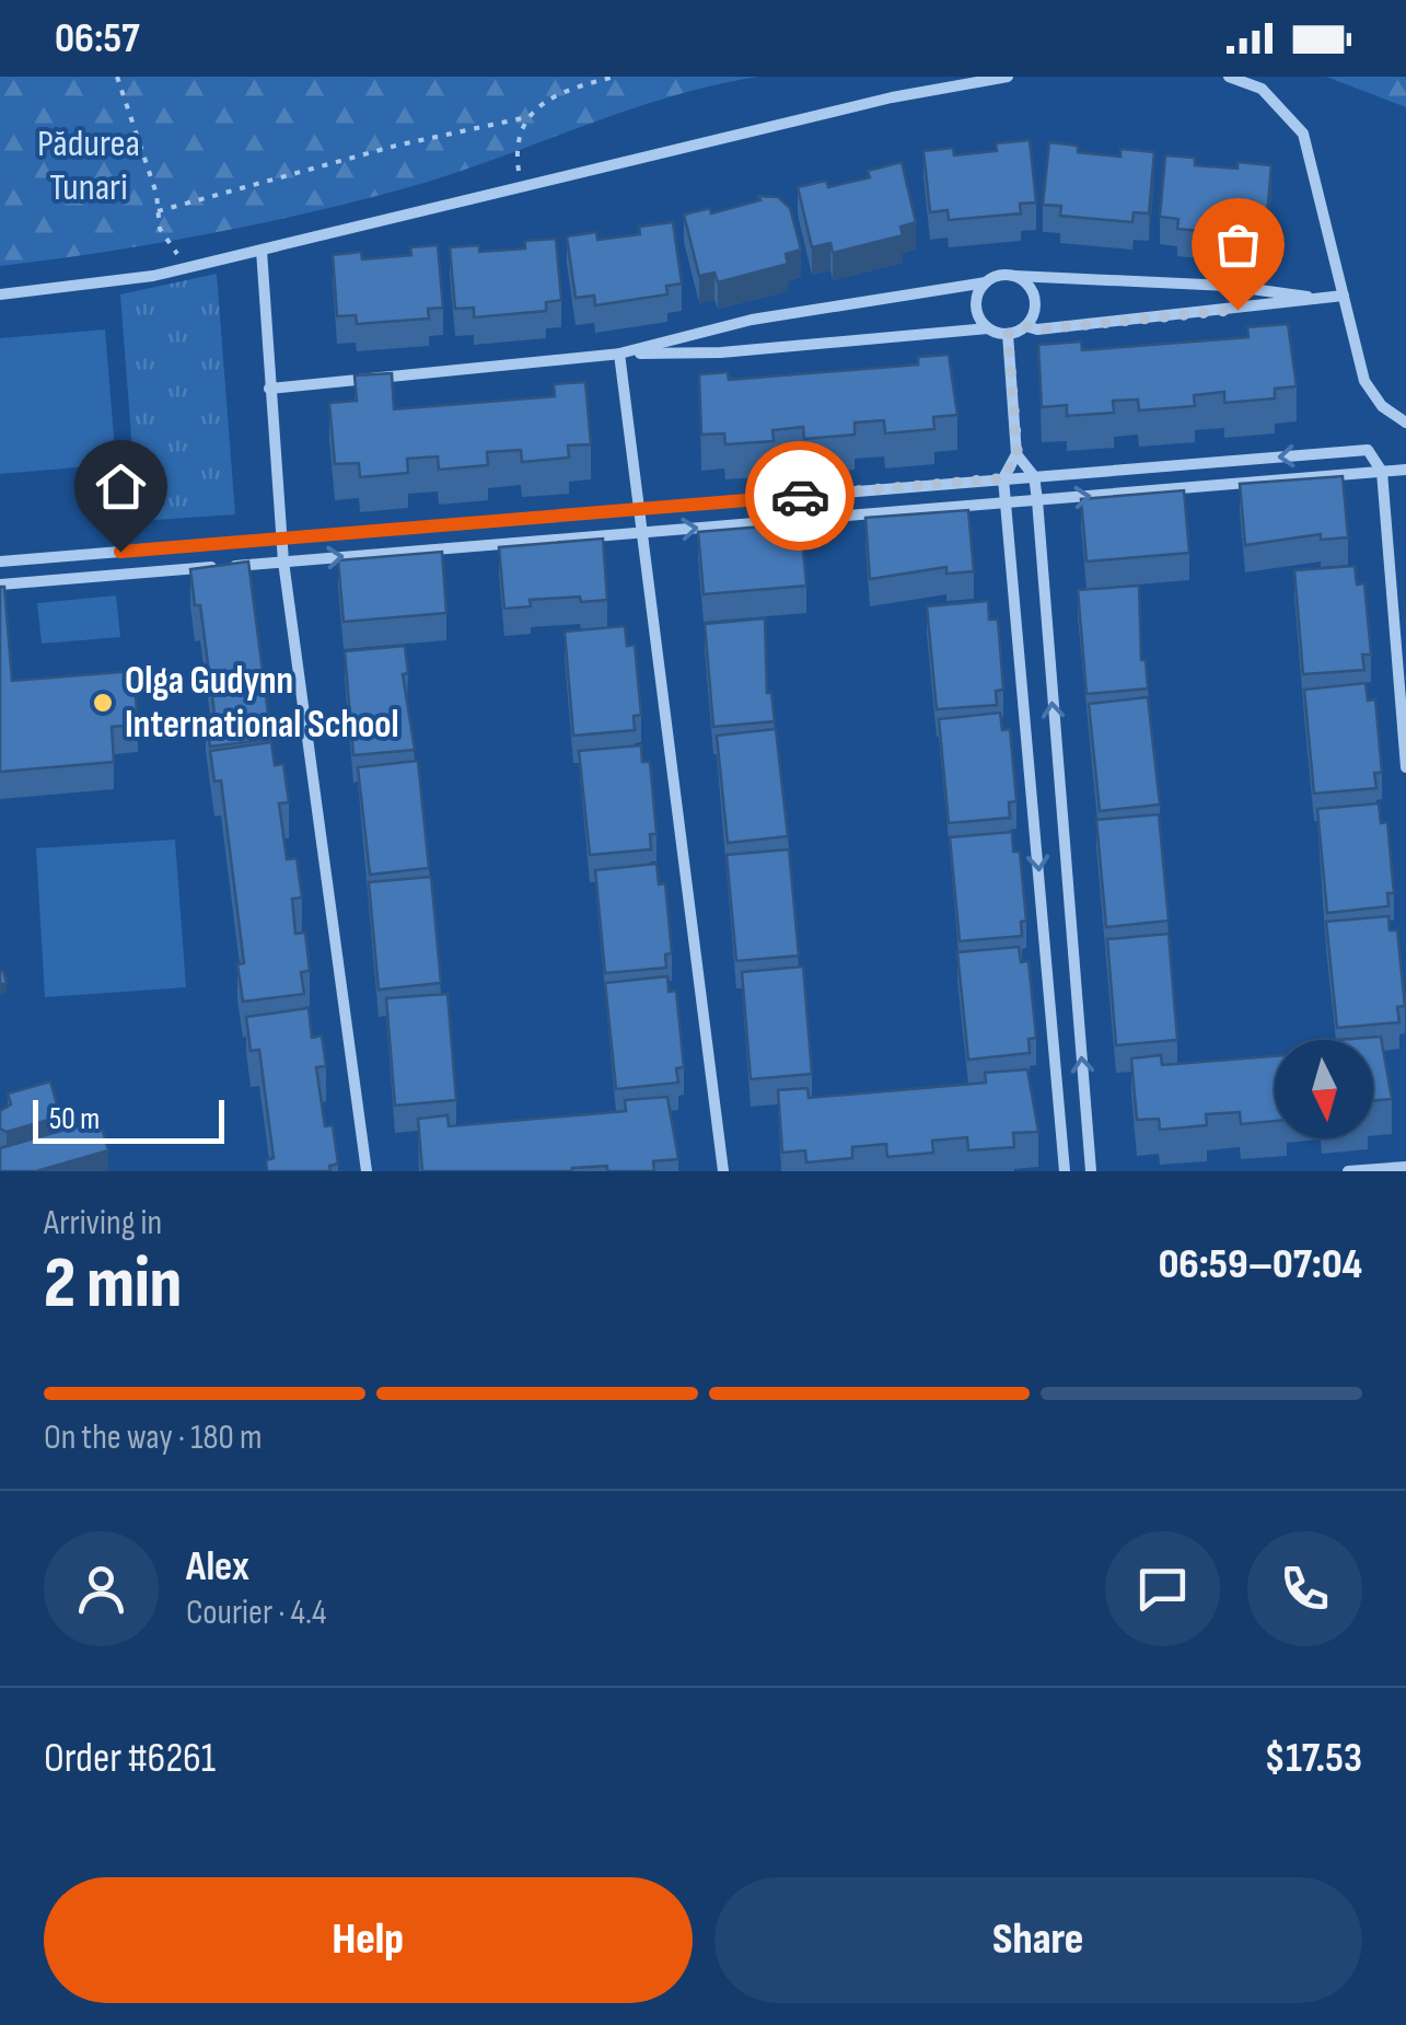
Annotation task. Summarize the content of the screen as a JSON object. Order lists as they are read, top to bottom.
{
  "parks": ["Pădurea Tunari"],
  "places": ["Olga Gudynn International School"],
  "scale_bar": "50 m",
  "north": "bottom",
  "page": {
    "status": "06:57",
    "scale": "50 m",
    "heading": ["2 min", "Arriving in", "06:59–07:04"],
    "panel": [
      "Alex",
      "Courier · 4.4",
      "Order #6261",
      "$17.53"
    ],
    "bar": "On the way · 180 m",
    "buttons": ["Help", "Share"]
  }
}
